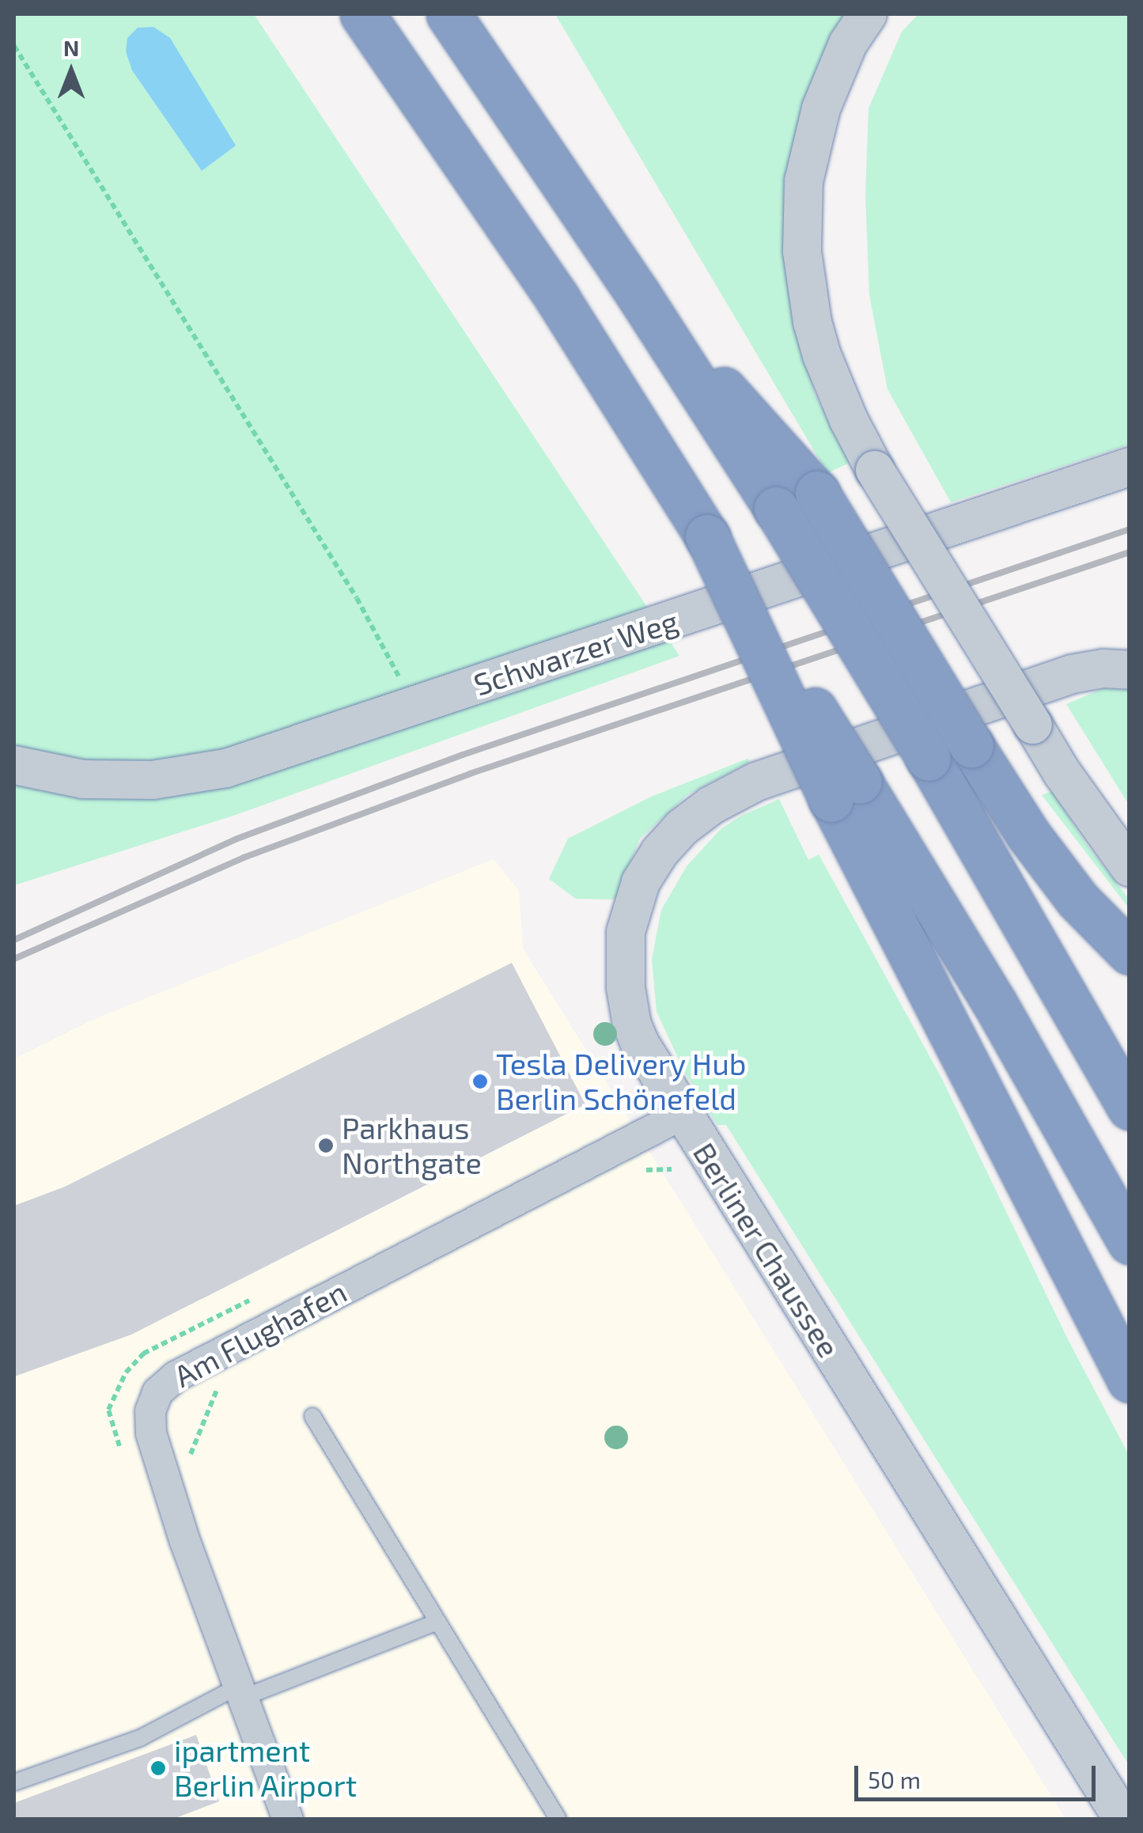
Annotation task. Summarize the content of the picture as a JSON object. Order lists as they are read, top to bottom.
{
  "streets": {
    "street": ["Schwarzer Weg", "Berliner Chaussee", "Am Flughafen"]
  },
  "crossings": [
    ["Berliner Chaussee", "Am Flughafen"]
  ],
  "places": ["Tesla Delivery Hub Berlin Schönefeld", "Parkhaus Northgate", "ipartment Berlin Airport"],
  "scale_bar": "50 m",
  "north": "top"
}
